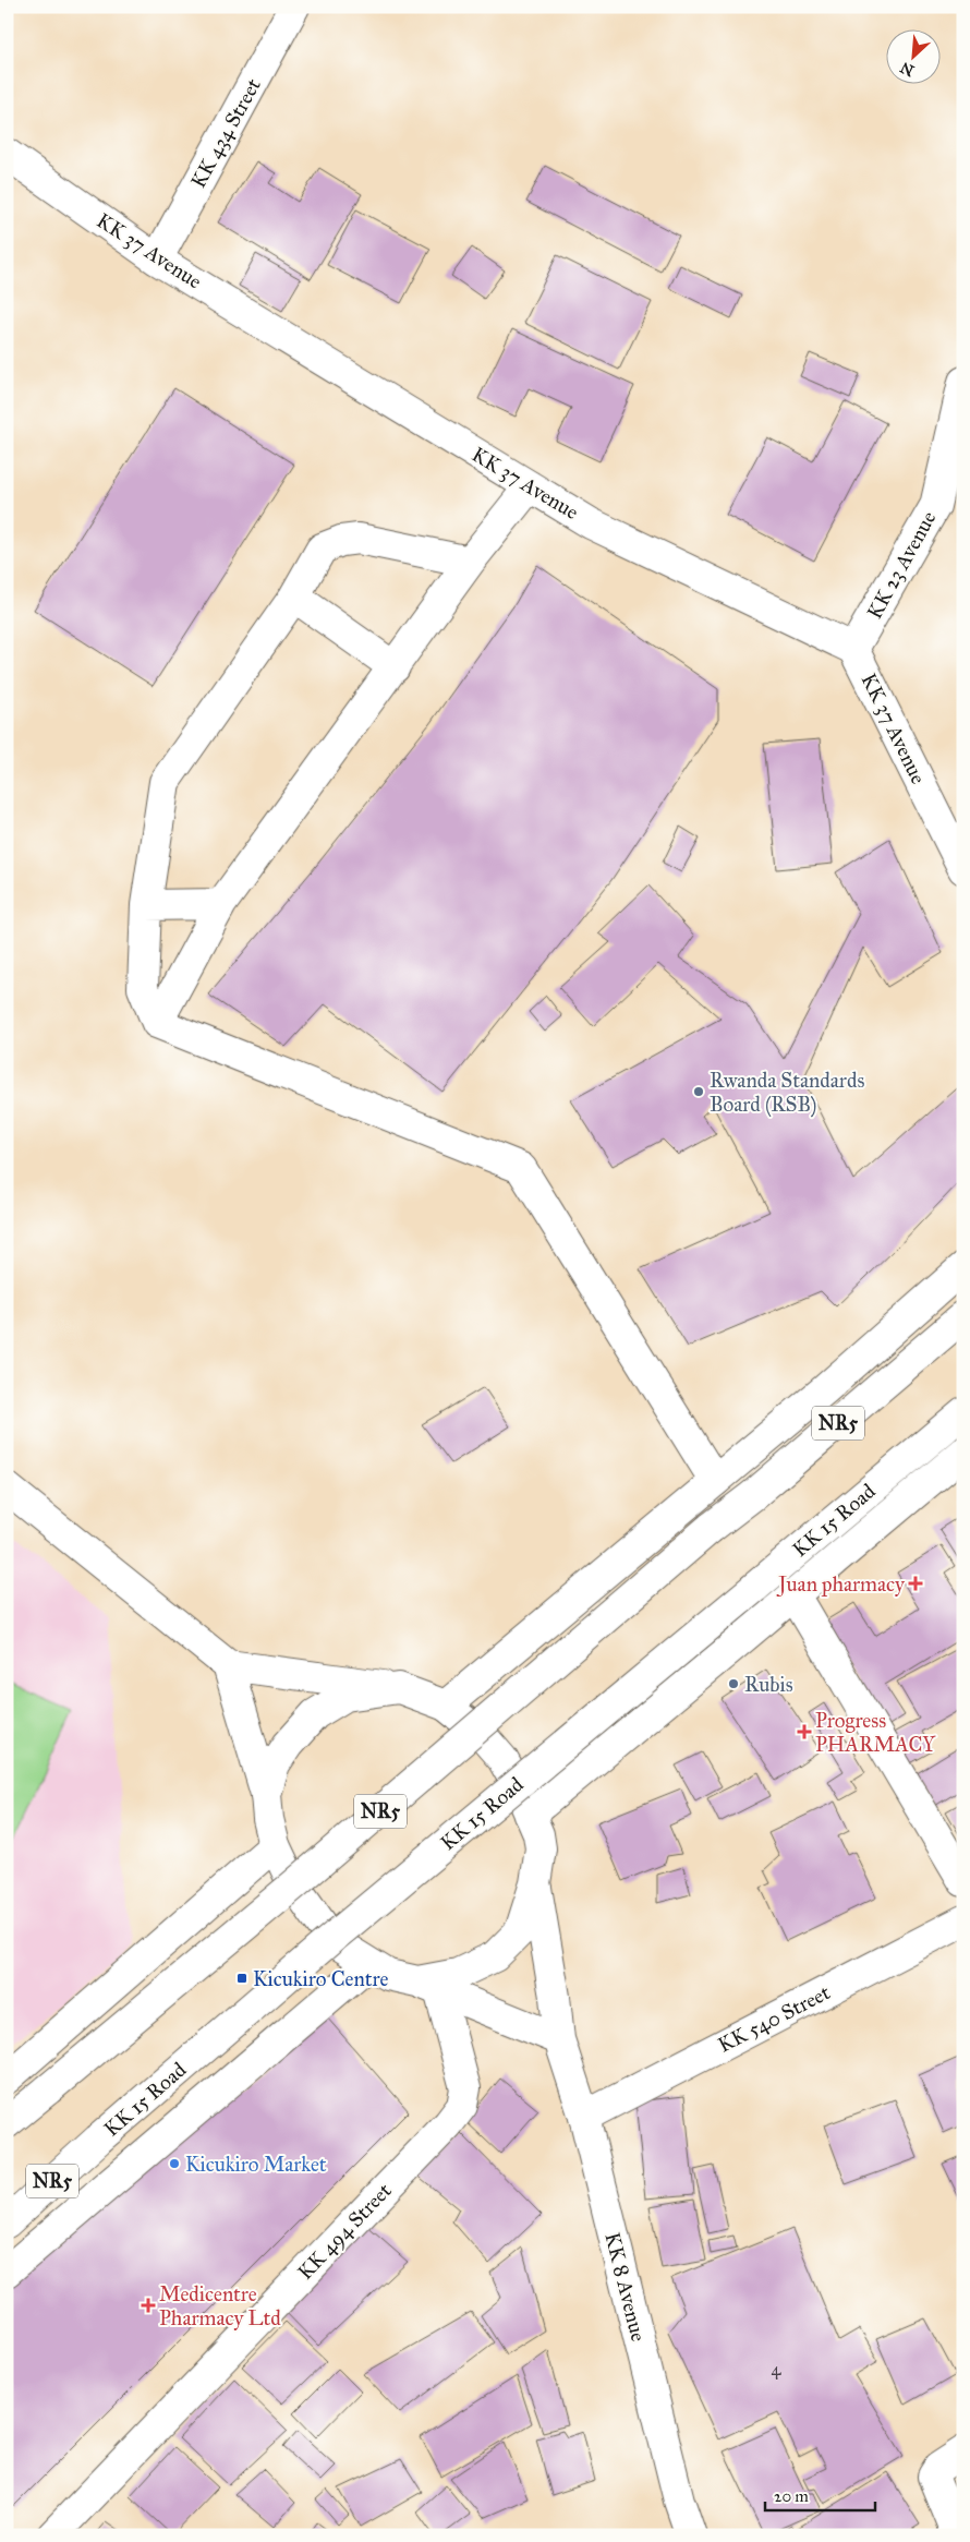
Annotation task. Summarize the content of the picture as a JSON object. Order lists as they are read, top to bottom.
{
  "streets": {
    "main road": [
      "KK 434 Street",
      "KK 37 Avenue",
      "KK 23 Avenue",
      "NR5",
      "KK 15 Road",
      "KK 540 Street",
      "KK 494 Street",
      "KK 8 Avenue"
    ]
  },
  "crossings": [
    ["KK 434 Street", "KK 37 Avenue"],
    ["KK 37 Avenue", "KK 23 Avenue"],
    ["KK 540 Street", "KK 8 Avenue"]
  ],
  "places": {
    "other": ["Rwanda Standards Board (RSB)", "Rubis", "Kicukiro Market"],
    "health": ["Juan pharmacy", "Progress PHARMACY", "Medicentre Pharmacy Ltd"],
    "transit": ["Kicukiro Centre"]
  },
  "house_numbers": ["4"],
  "scale_bar": "20 m",
  "north": "bottom left"
}
